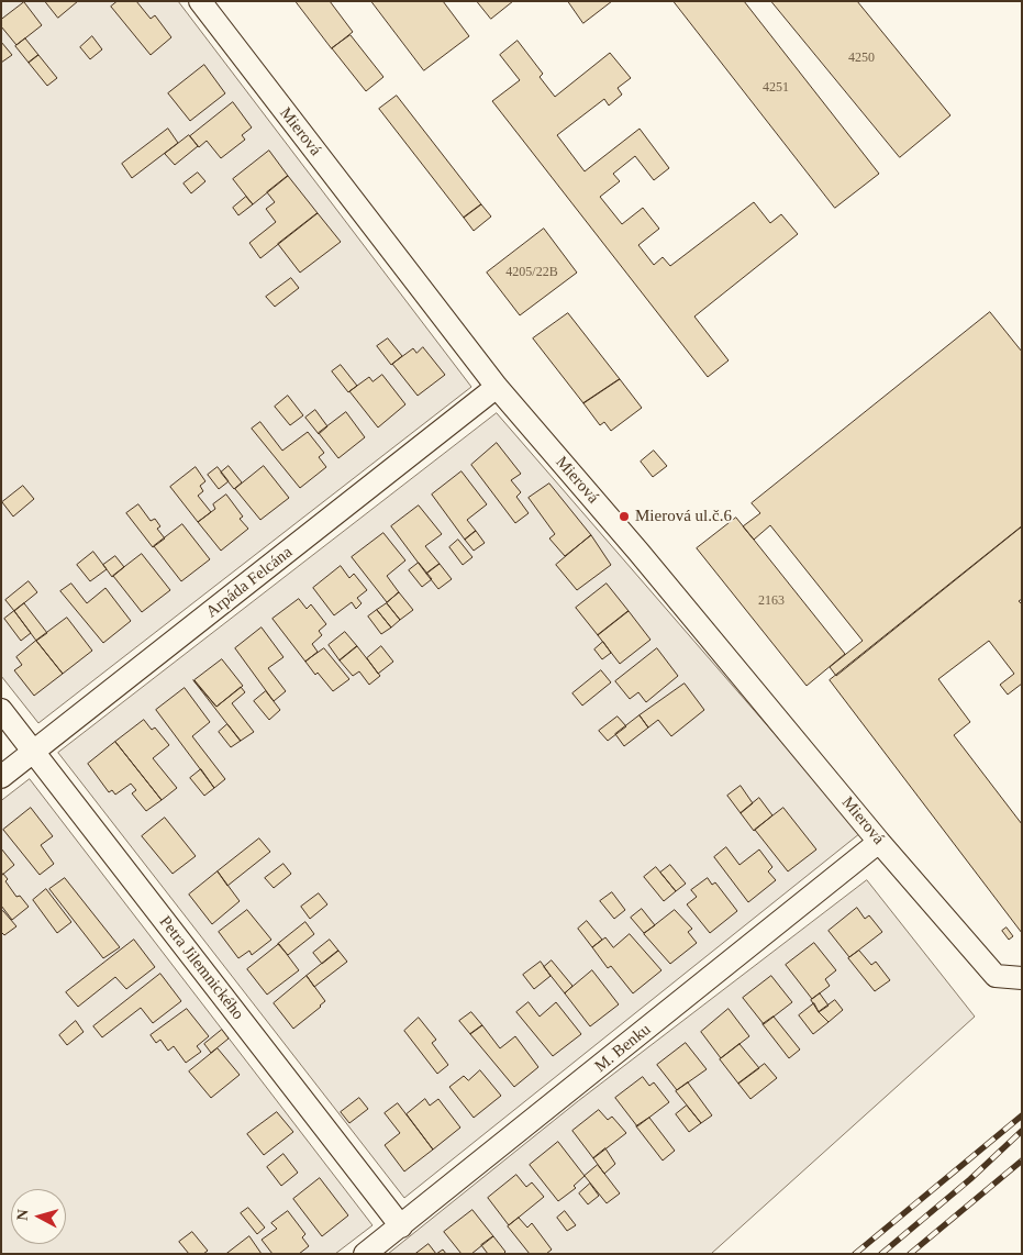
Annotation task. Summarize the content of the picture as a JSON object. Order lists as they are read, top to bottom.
{
  "streets": {
    "street": [
      "Mierová",
      "Arpáda Felcána",
      "Petra Jilemnického",
      "M. Benku"
    ]
  },
  "crossings": [
    ["Mierová", "Arpáda Felcána"],
    ["Mierová", "M. Benku"],
    ["Arpáda Felcána", "Petra Jilemnického"],
    ["Petra Jilemnického", "M. Benku"]
  ],
  "places": ["Mierová ul.č.6"],
  "house_numbers": [
    "4250",
    "4251",
    "4205/22B",
    "2163"
  ],
  "north": "left"
}
